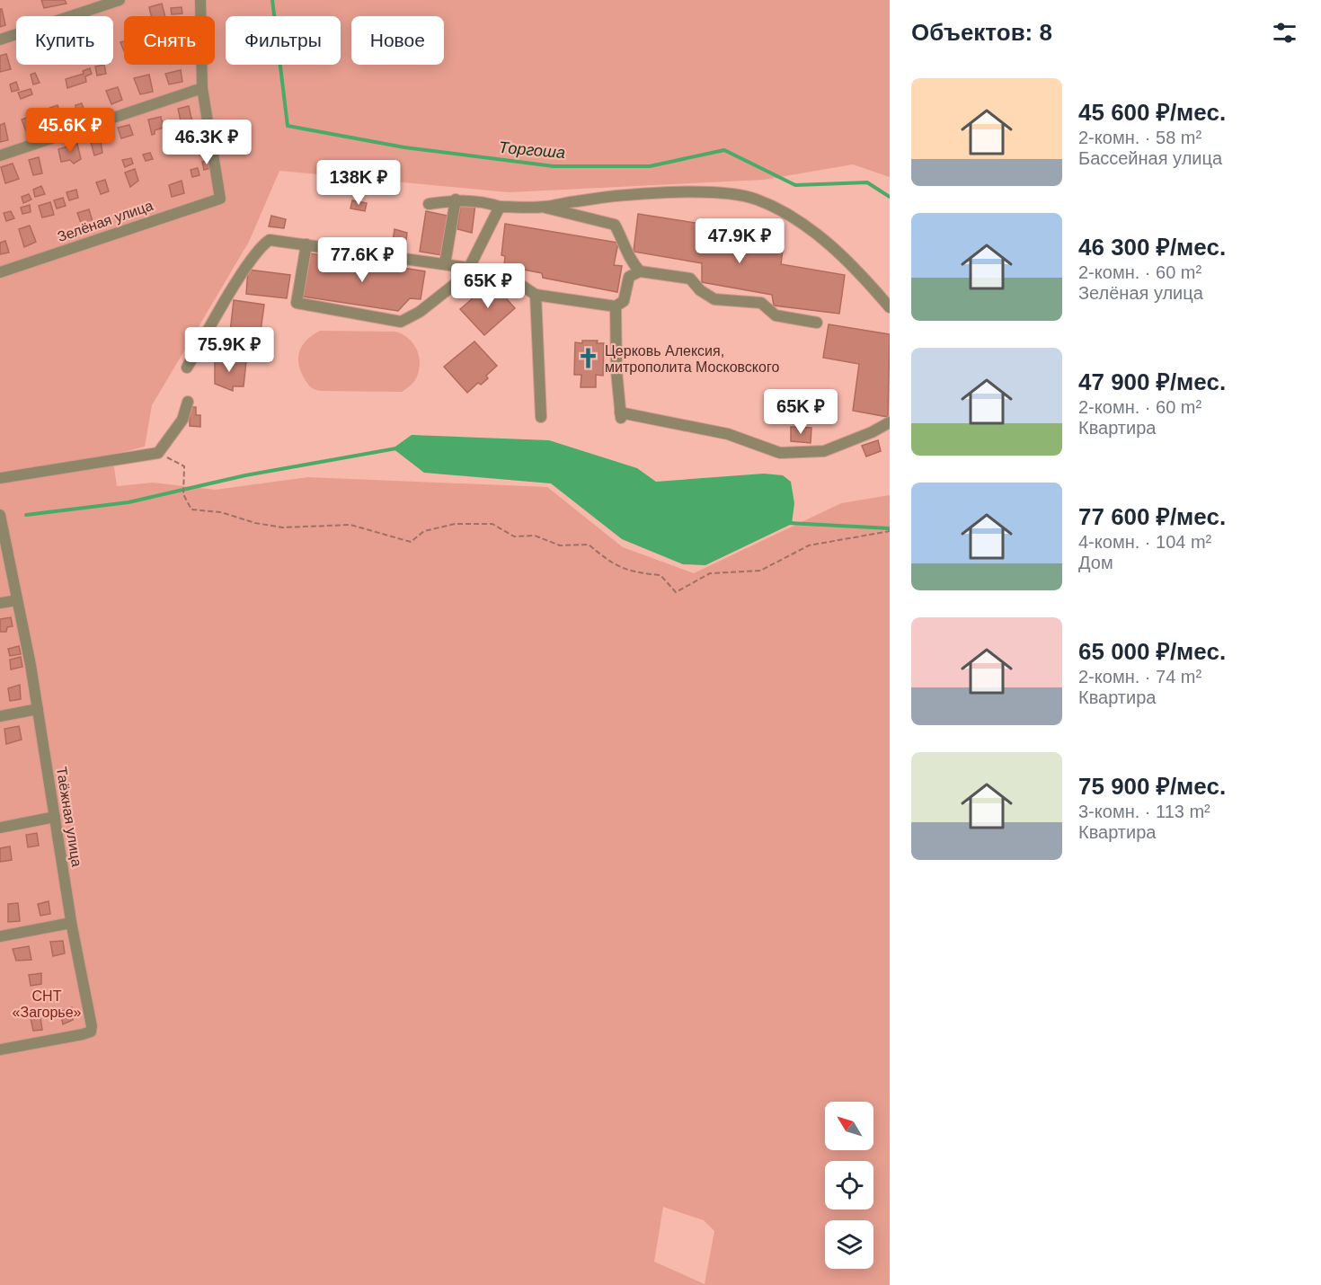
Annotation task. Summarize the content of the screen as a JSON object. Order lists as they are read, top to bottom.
{
  "streets": {
    "street": ["Зелёная улица", "Таёжная улица"]
  },
  "water": ["Торгоша"],
  "parks": ["СНТ «Загорье»"],
  "places": {
    "church": ["Церковь Алексия, митрополита Московского"]
  },
  "north": "top left",
  "page": {
    "heading": "Объектов: 8",
    "chip": [
      "Купить",
      "Снять",
      "Фильтры",
      "Новое"
    ],
    "list": [
      {
        "name": "45 600 ₽/мес.",
        "note": "2-комн. · 58 m² · Бассейная улица"
      },
      {
        "name": "46 300 ₽/мес.",
        "note": "2-комн. · 60 m² · Зелёная улица"
      },
      {
        "name": "47 900 ₽/мес.",
        "note": "2-комн. · 60 m² · Квартира"
      },
      {
        "name": "77 600 ₽/мес.",
        "note": "4-комн. · 104 m² · Дом"
      },
      {
        "name": "65 000 ₽/мес.",
        "note": "2-комн. · 74 m² · Квартира"
      },
      {
        "name": "75 900 ₽/мес.",
        "note": "3-комн. · 113 m² · Квартира"
      }
    ],
    "price": [
      "45.6K ₽",
      "46.3K ₽",
      "138K ₽",
      "47.9K ₽",
      "77.6K ₽",
      "65K ₽",
      "75.9K ₽",
      "65K ₽"
    ]
  }
}
